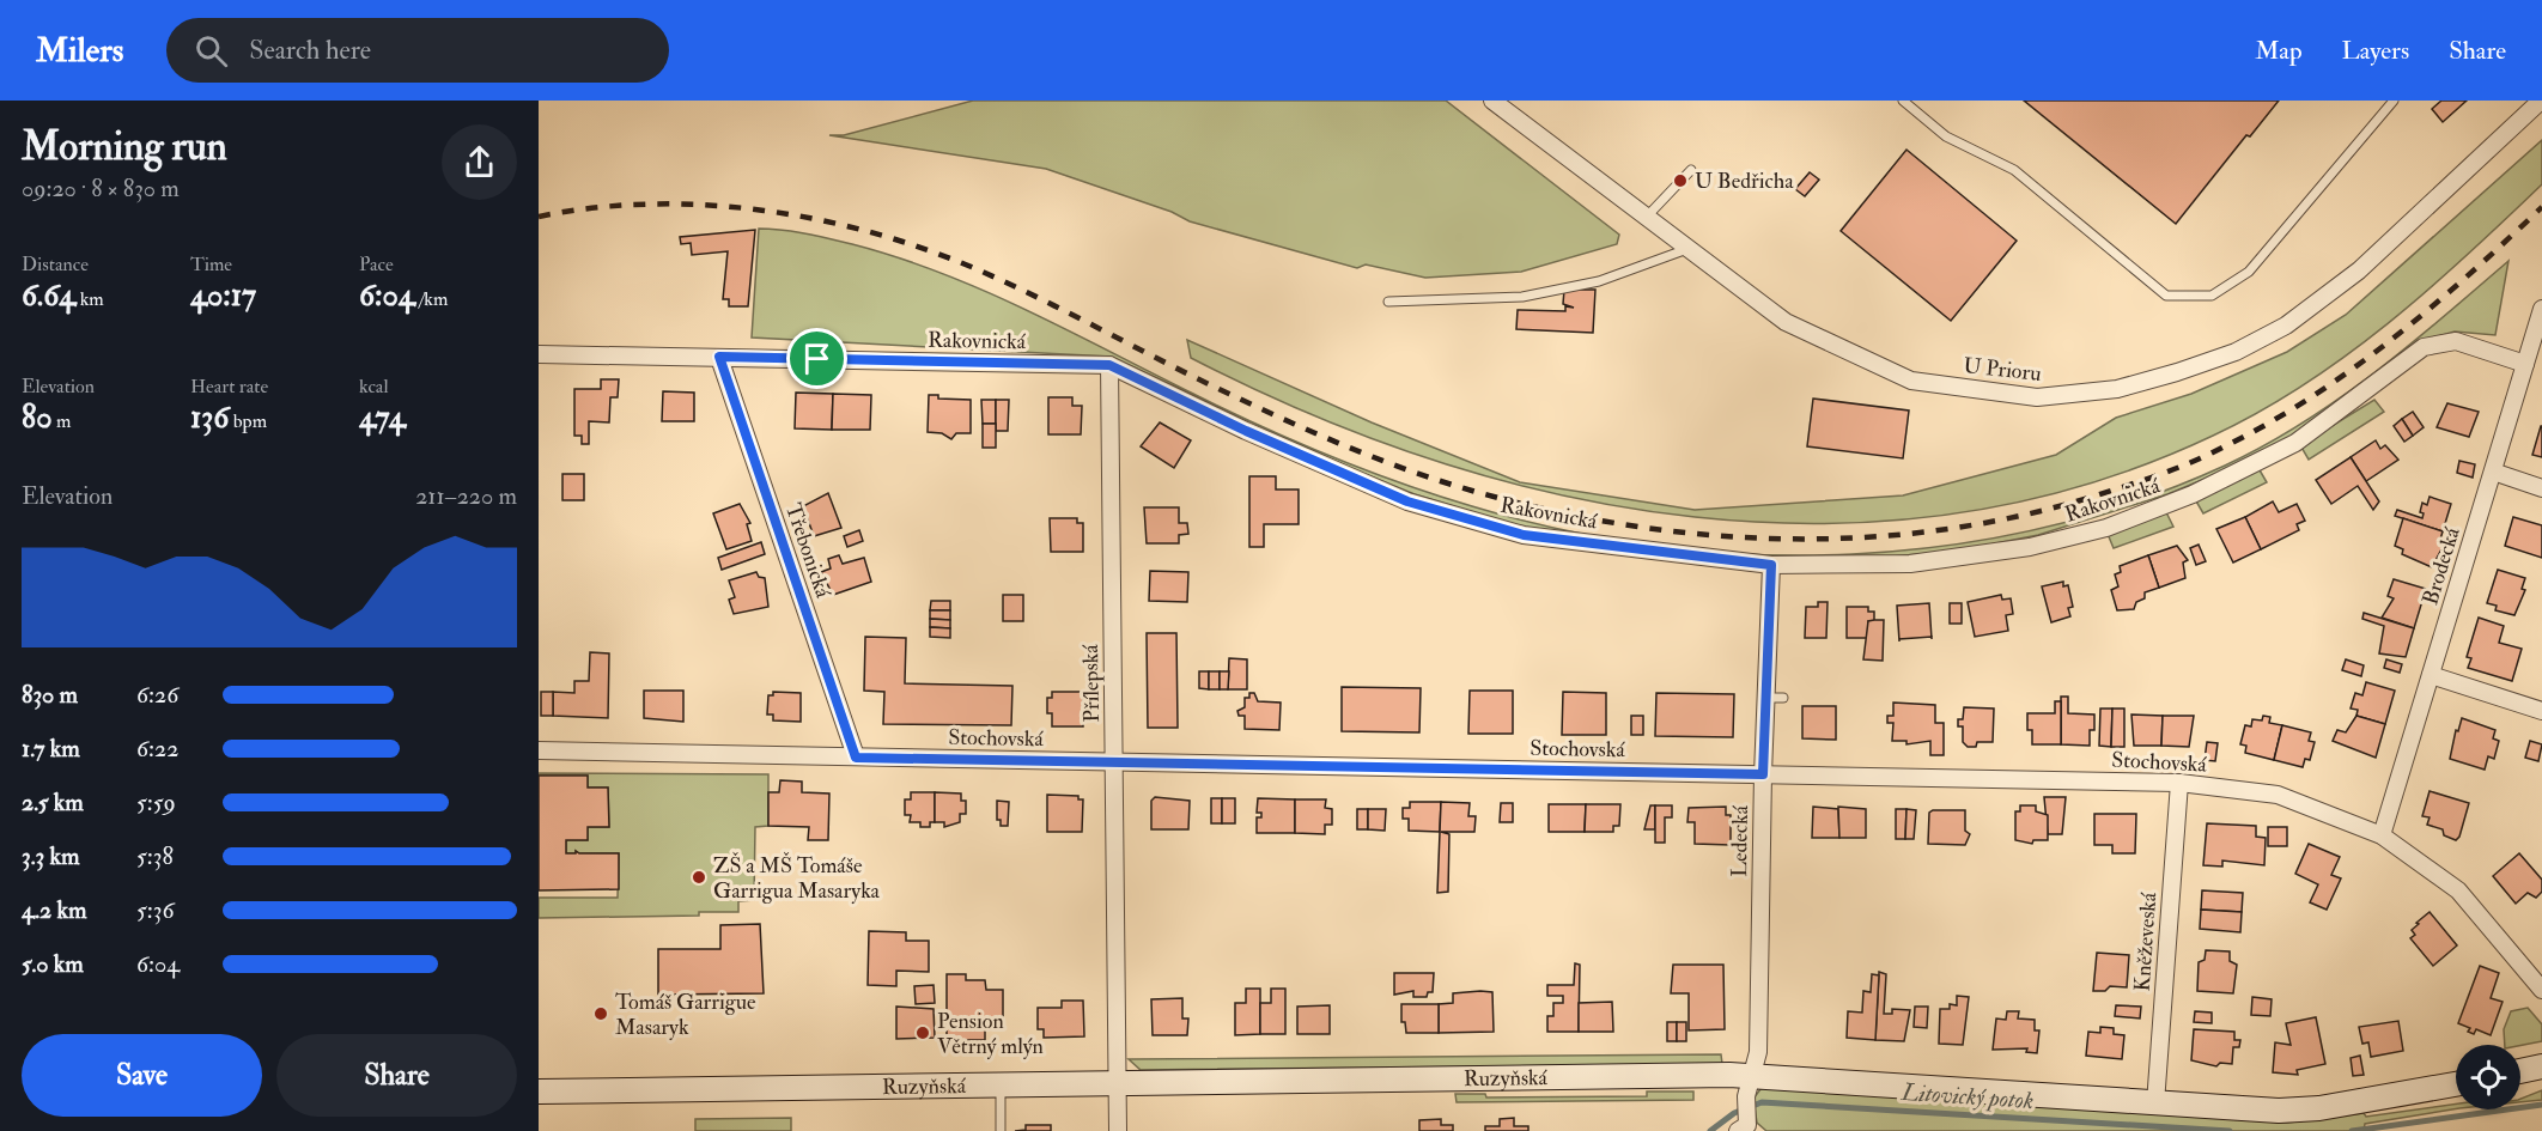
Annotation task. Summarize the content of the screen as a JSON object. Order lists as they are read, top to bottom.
{
  "streets": {
    "street": [
      "Rakovnická",
      "U Prioru",
      "Třebonická",
      "Brodecká",
      "Přílepská",
      "Stochovská",
      "Ledecká",
      "Kněževeská",
      "Ruzyňská"
    ]
  },
  "crossings": [
    ["Rakovnická", "Třebonická"],
    ["Rakovnická", "Brodecká"],
    ["Rakovnická", "Přílepská"],
    ["Rakovnická", "Ledecká"],
    ["Třebonická", "Stochovská"],
    ["Brodecká", "Stochovská"],
    ["Přílepská", "Stochovská"],
    ["Přílepská", "Ruzyňská"],
    ["Stochovská", "Ledecká"],
    ["Stochovská", "Kněževeská"],
    ["Ledecká", "Ruzyňská"],
    ["Kněževeská", "Ruzyňská"]
  ],
  "water": ["Litovický potok"],
  "places": [
    "U Bedřicha",
    "ZŠ a MŠ Tomáše Garrigua Masaryka",
    "Tomáš Garrigue Masaryk",
    "Pension Větrný mlýn"
  ],
  "page": {
    "header": "Milers",
    "search": "Search here",
    "nav": ["Map", "Layers", "Share"],
    "heading": ["Morning run", "09:20 · 8 × 830 m"],
    "stats": [
      ["Distance", "6.64 km"],
      ["Time", "40:17"],
      ["Pace", "6:04 /km"],
      ["Elevation", "80 m"],
      ["Heart rate", "136 bpm"],
      ["kcal", "474"]
    ],
    "chart": ["Elevation", "211–220 m"],
    "list": [
      {
        "name": "830 m",
        "note": "6:26"
      },
      {
        "name": "1.7 km",
        "note": "6:22"
      },
      {
        "name": "2.5 km",
        "note": "5:59"
      },
      {
        "name": "3.3 km",
        "note": "5:38"
      },
      {
        "name": "4.2 km",
        "note": "5:36"
      },
      {
        "name": "5.0 km",
        "note": "6:04"
      }
    ],
    "buttons": ["Save", "Share"]
  }
}
